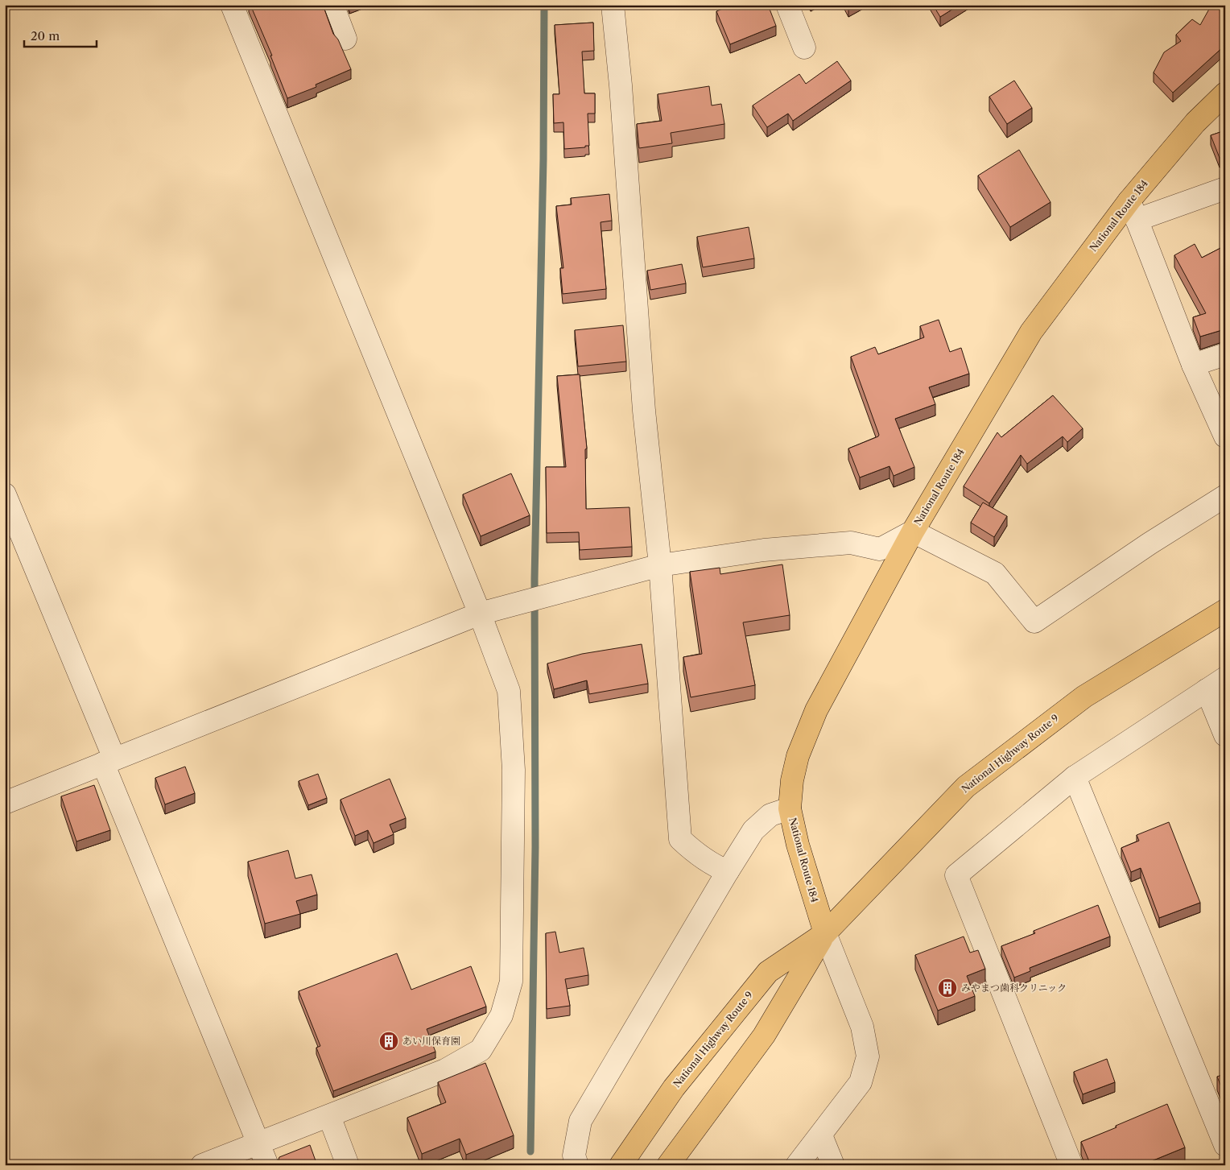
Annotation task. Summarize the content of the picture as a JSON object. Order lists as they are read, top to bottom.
{
  "streets": {
    "highway": ["National Route 184", "National Highway Route 9"]
  },
  "crossings": [
    ["National Route 184", "National Highway Route 9"]
  ],
  "places": {
    "building": ["みやまつ歯科クリニック", "あい川保育園"]
  },
  "scale_bar": "20 m"
}
